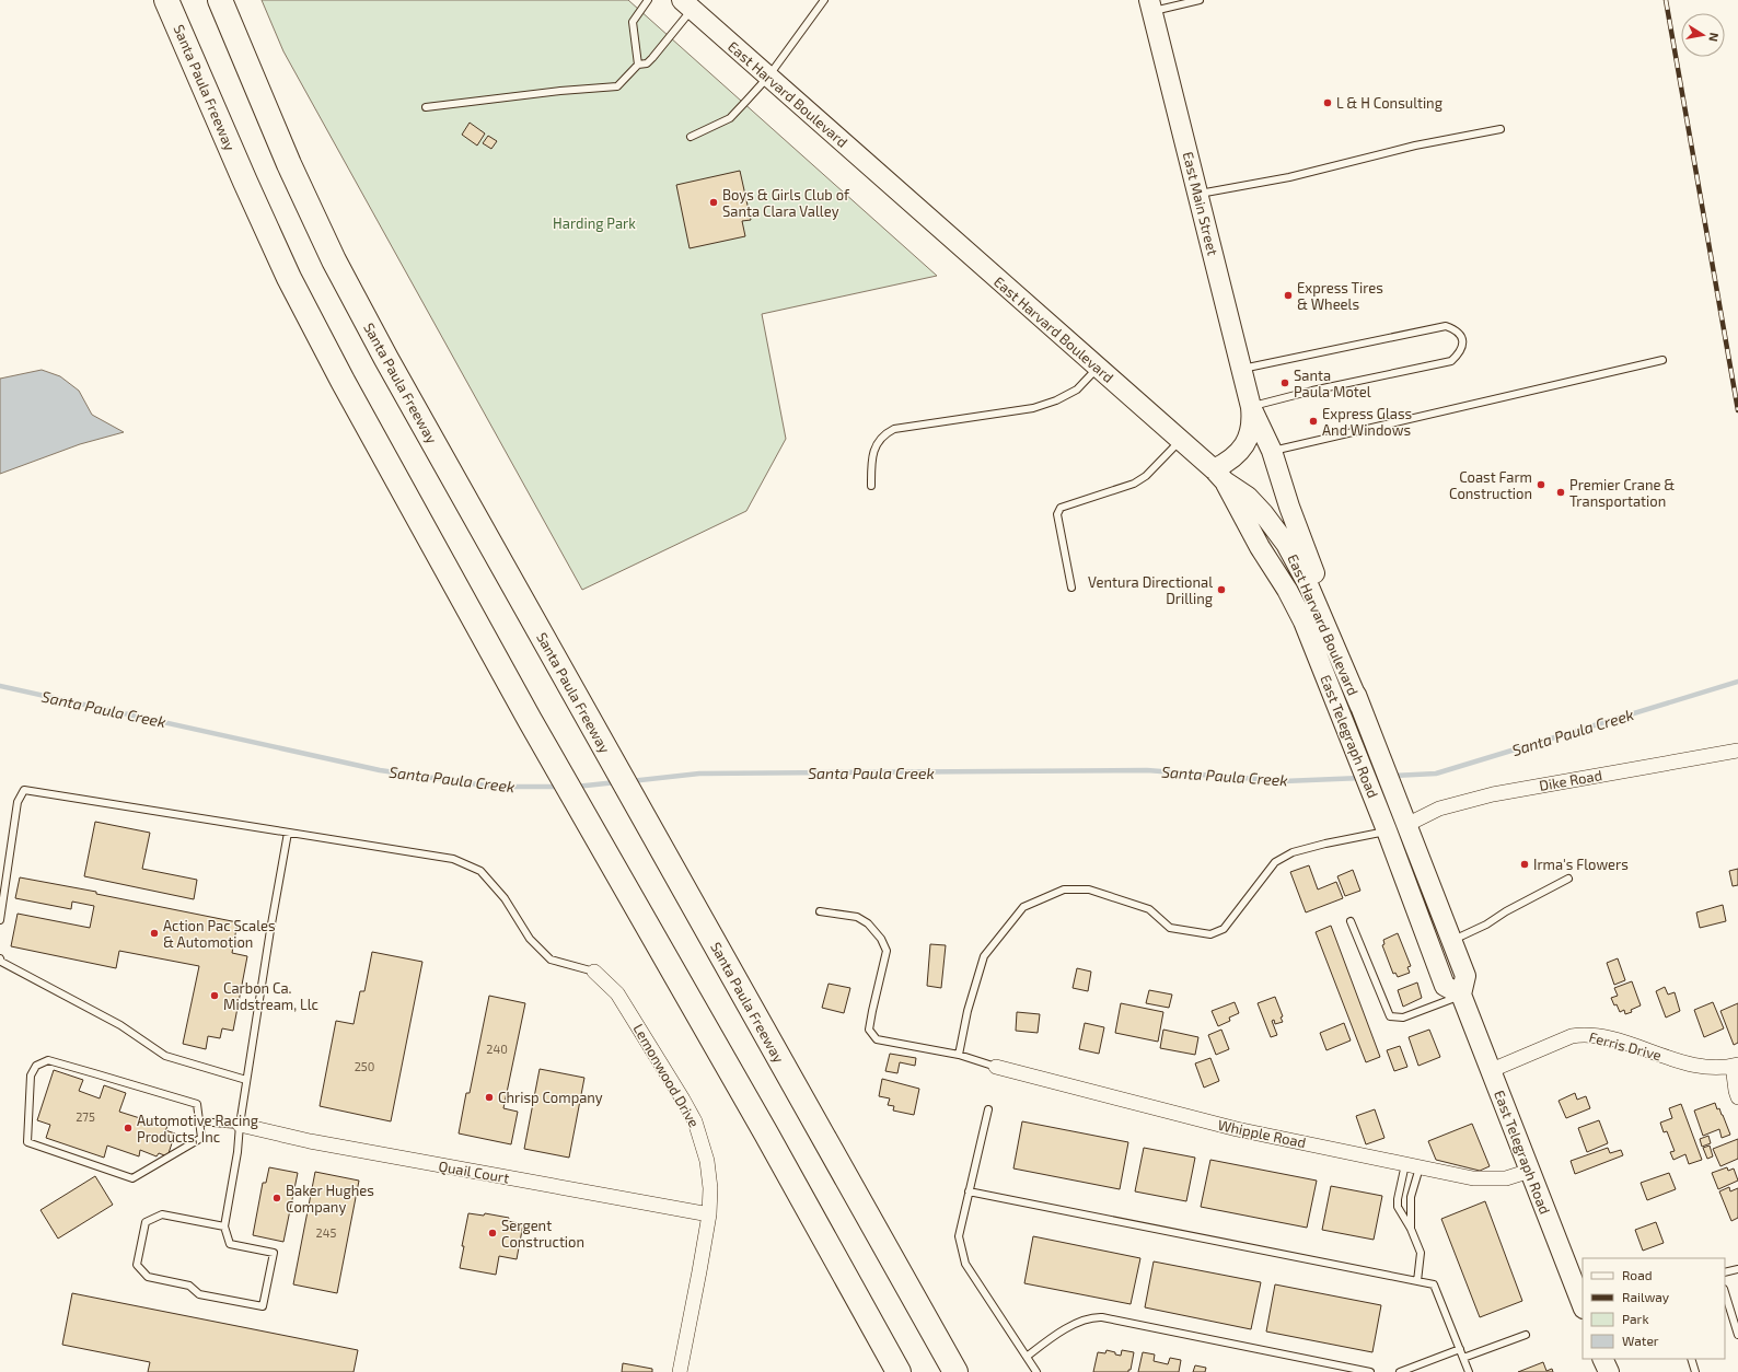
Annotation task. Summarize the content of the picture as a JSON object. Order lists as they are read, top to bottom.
{
  "streets": {
    "highway": ["Santa Paula Freeway"],
    "main road": ["East Harvard Boulevard", "East Main Street", "East Telegraph Road"],
    "street": [
      "Dike Road",
      "Ferris Drive",
      "Lemonwood Drive",
      "Whipple Road",
      "Quail Court"
    ]
  },
  "crossings": [
    ["East Harvard Boulevard", "East Main Street"],
    ["East Harvard Boulevard", "East Telegraph Road"],
    ["East Main Street", "East Telegraph Road"],
    ["East Telegraph Road", "Dike Road"],
    ["East Telegraph Road", "Ferris Drive"],
    ["East Telegraph Road", "Whipple Road"],
    ["Lemonwood Drive", "Quail Court"]
  ],
  "water": ["Santa Paula Creek"],
  "parks": ["Harding Park"],
  "places": [
    "L & H Consulting",
    "Boys & Girls Club of Santa Clara Valley",
    "Express Tires & Wheels",
    "Santa Paula Motel",
    "Express Glass And Windows",
    "Coast Farm Construction",
    "Premier Crane & Transportation",
    "Ventura Directional Drilling",
    "Irma's Flowers",
    "Action Pac Scales & Automotion",
    "Carbon Ca. Midstream, Llc",
    "Chrisp Company",
    "Automotive Racing Products, Inc",
    "Baker Hughes Company",
    "Sergent Construction"
  ],
  "house_numbers": [
    "240",
    "250",
    "275",
    "245"
  ],
  "legend": [
    "Road",
    "Railway",
    "Park",
    "Water"
  ],
  "north": "right"
}
